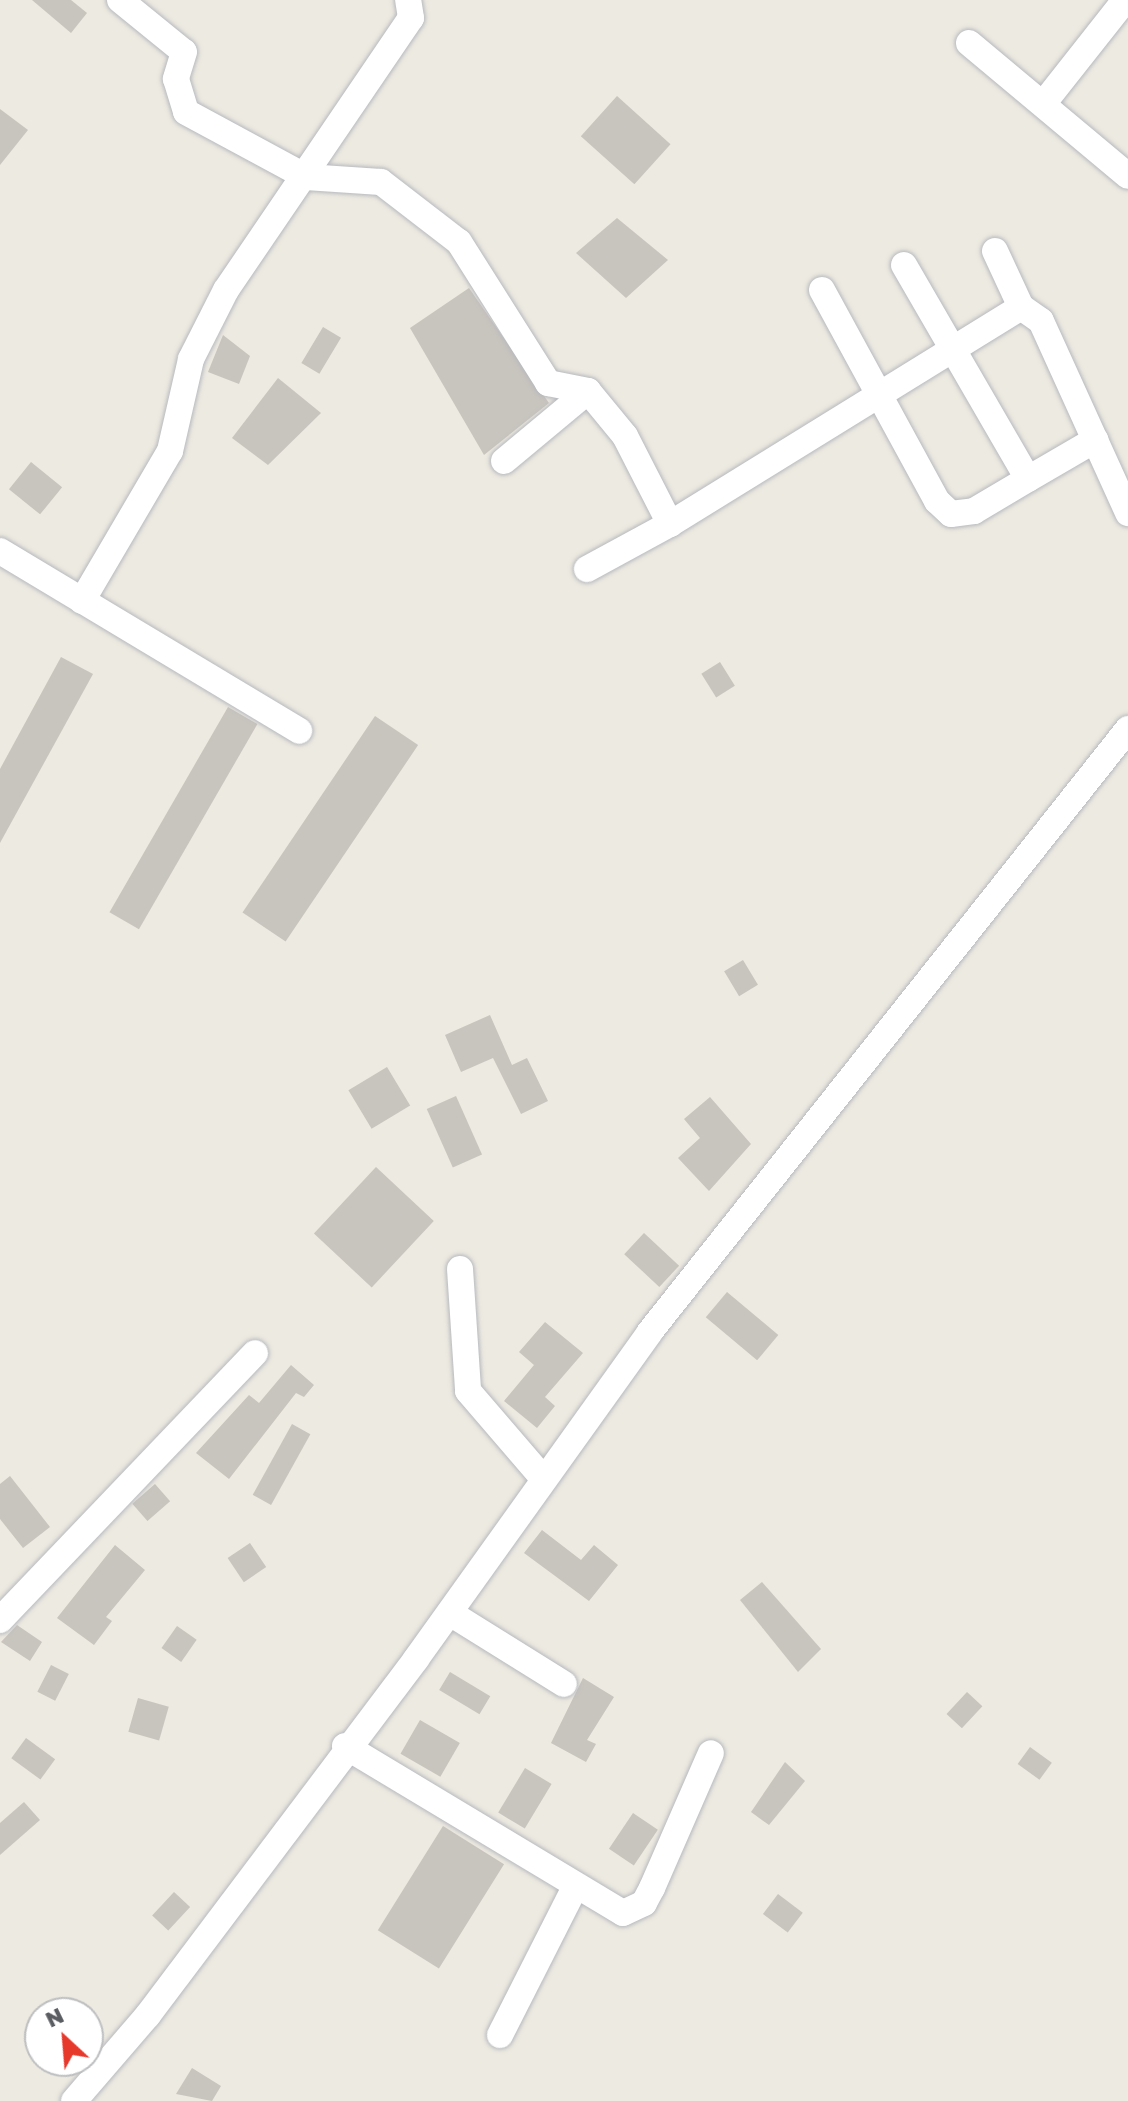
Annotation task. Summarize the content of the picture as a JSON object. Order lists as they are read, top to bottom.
{
  "north": "top left"
}
